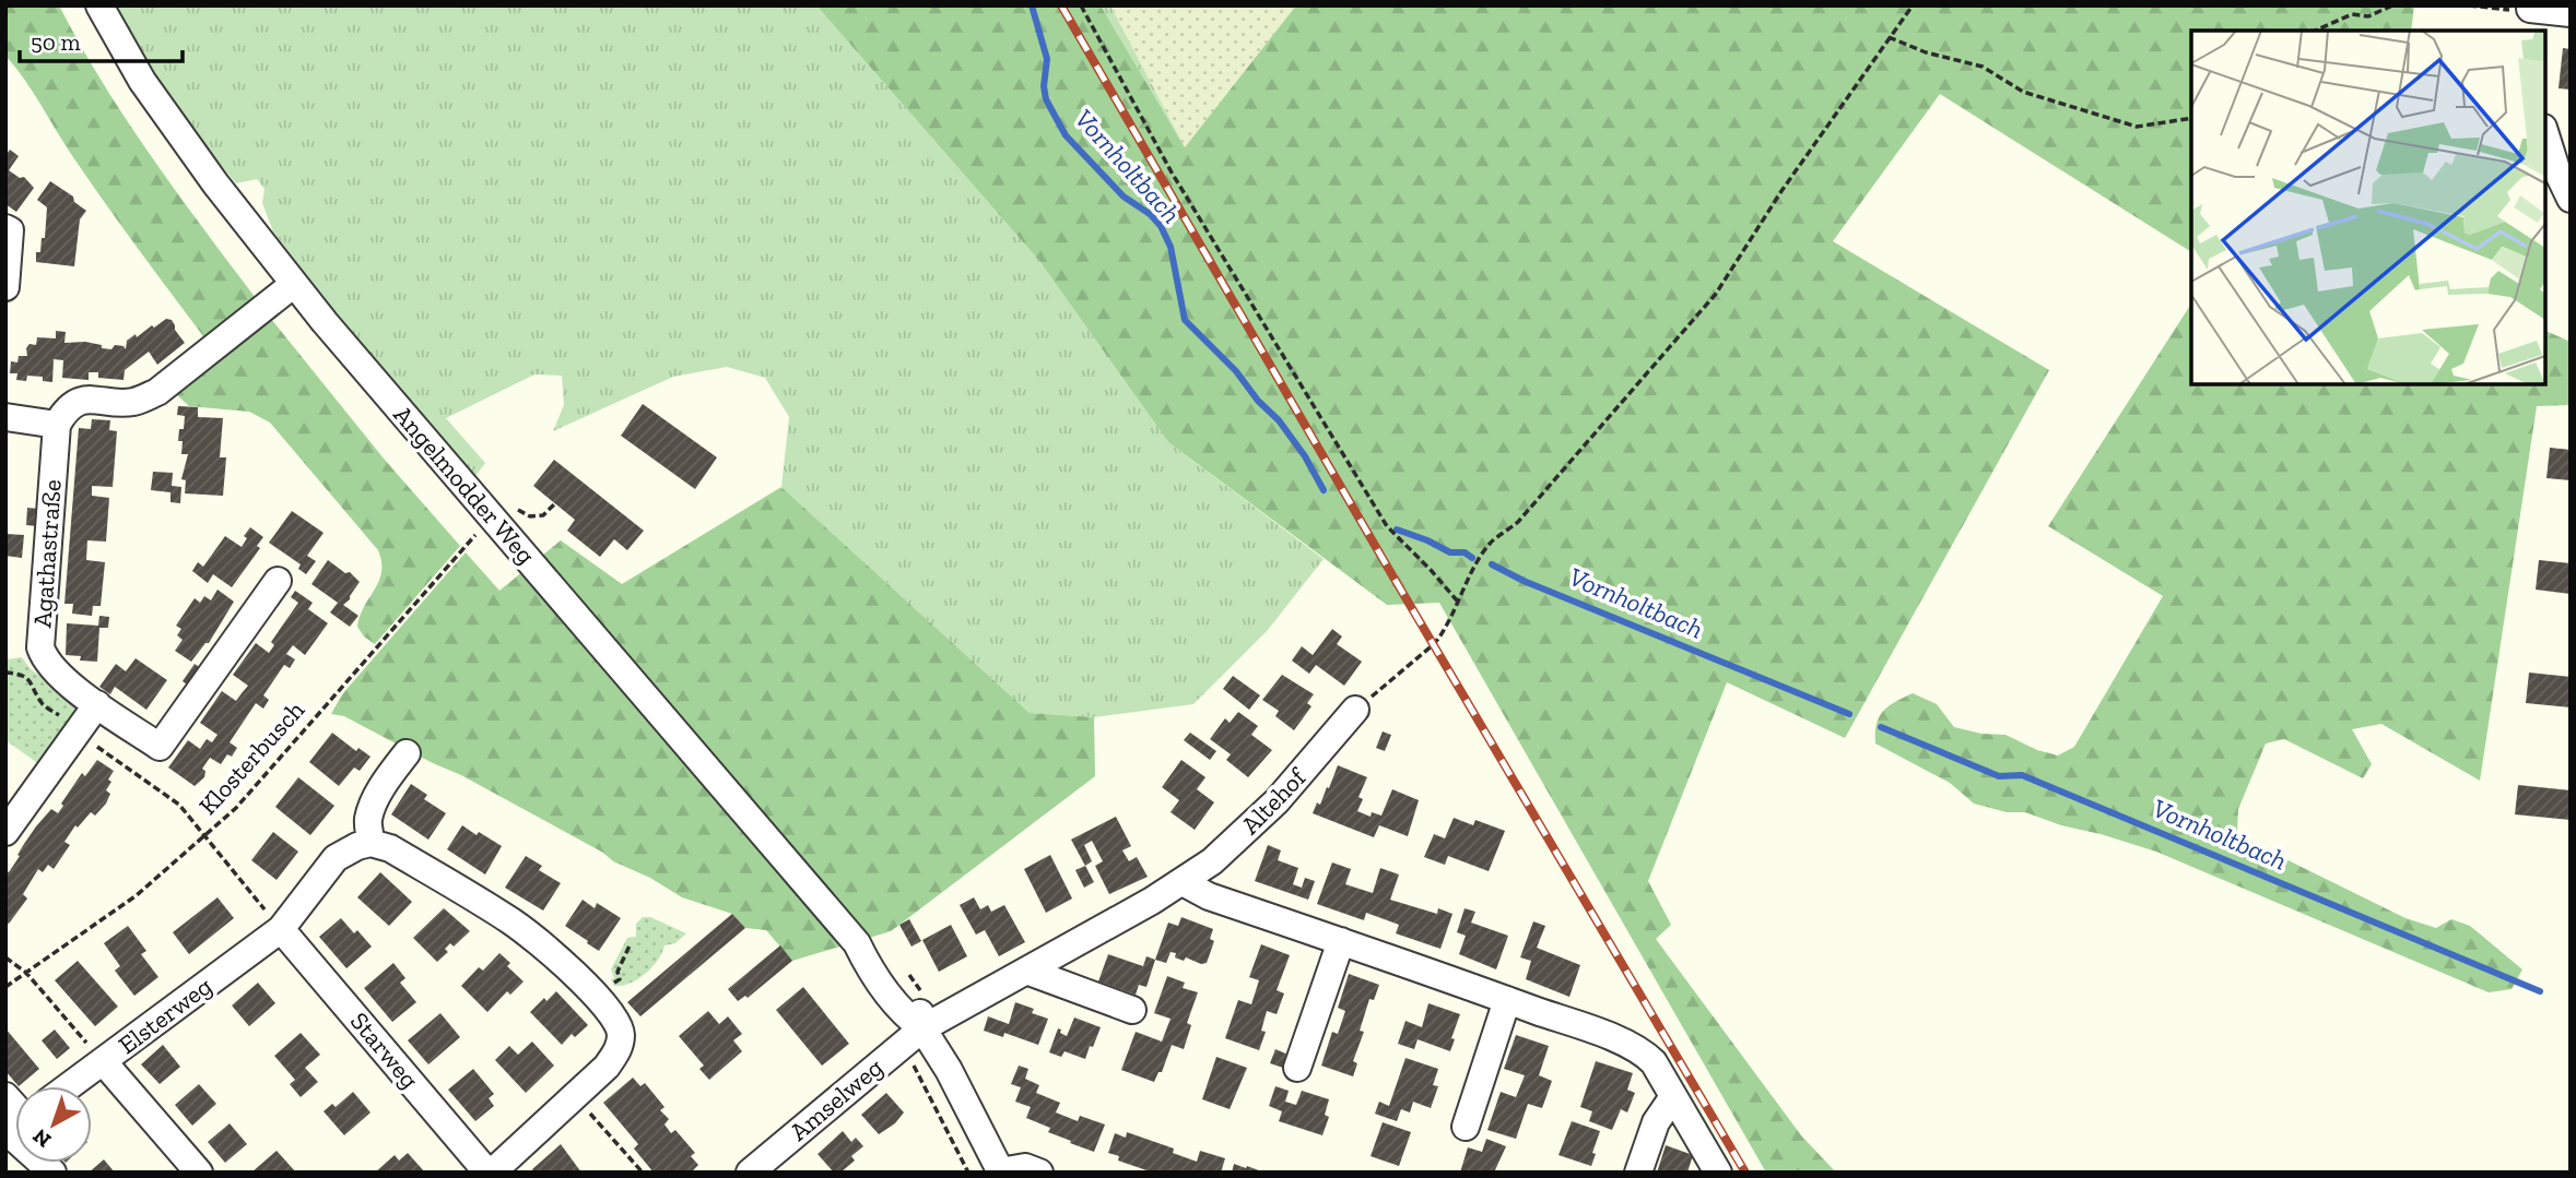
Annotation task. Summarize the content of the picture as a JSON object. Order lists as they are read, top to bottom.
{
  "streets": {
    "street": [
      "Angelmodder Weg",
      "Agathastraße",
      "Altehof",
      "Elsterweg",
      "Starweg",
      "Amselweg"
    ],
    "path": ["Klosterbusch"]
  },
  "crossings": [
    ["Angelmodder Weg", "Klosterbusch"],
    ["Angelmodder Weg", "Altehof"],
    ["Angelmodder Weg", "Amselweg"],
    ["Altehof", "Amselweg"],
    ["Elsterweg", "Starweg"]
  ],
  "water": ["Vornholtbach"],
  "scale_bar": "50 m",
  "north": "bottom left"
}
